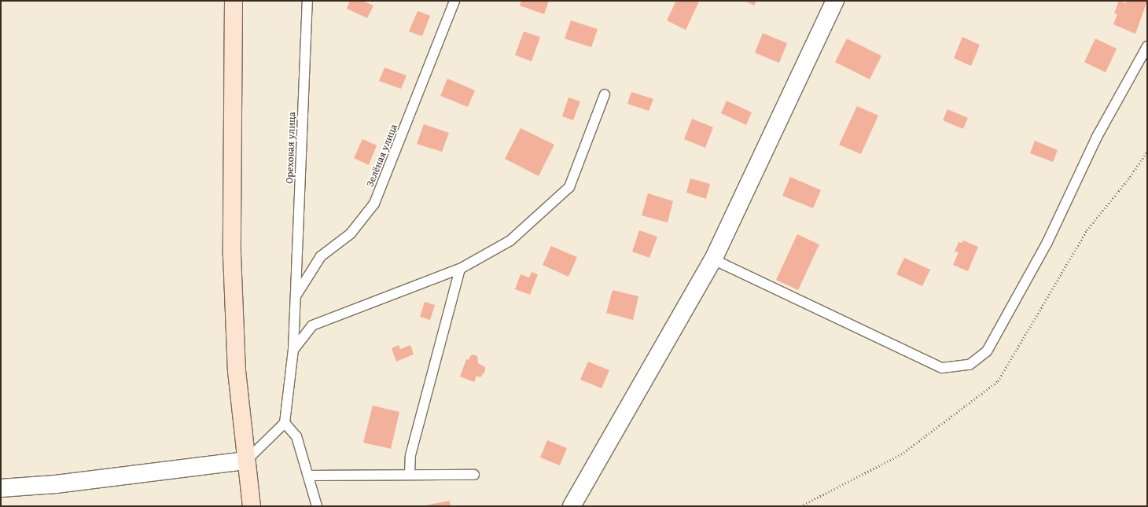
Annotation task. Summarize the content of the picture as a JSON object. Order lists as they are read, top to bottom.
{
  "streets": {
    "lane": ["Ореховая улица", "Зелёная улица"]
  },
  "crossings": [
    ["Ореховая улица", "Зелёная улица"]
  ]
}
